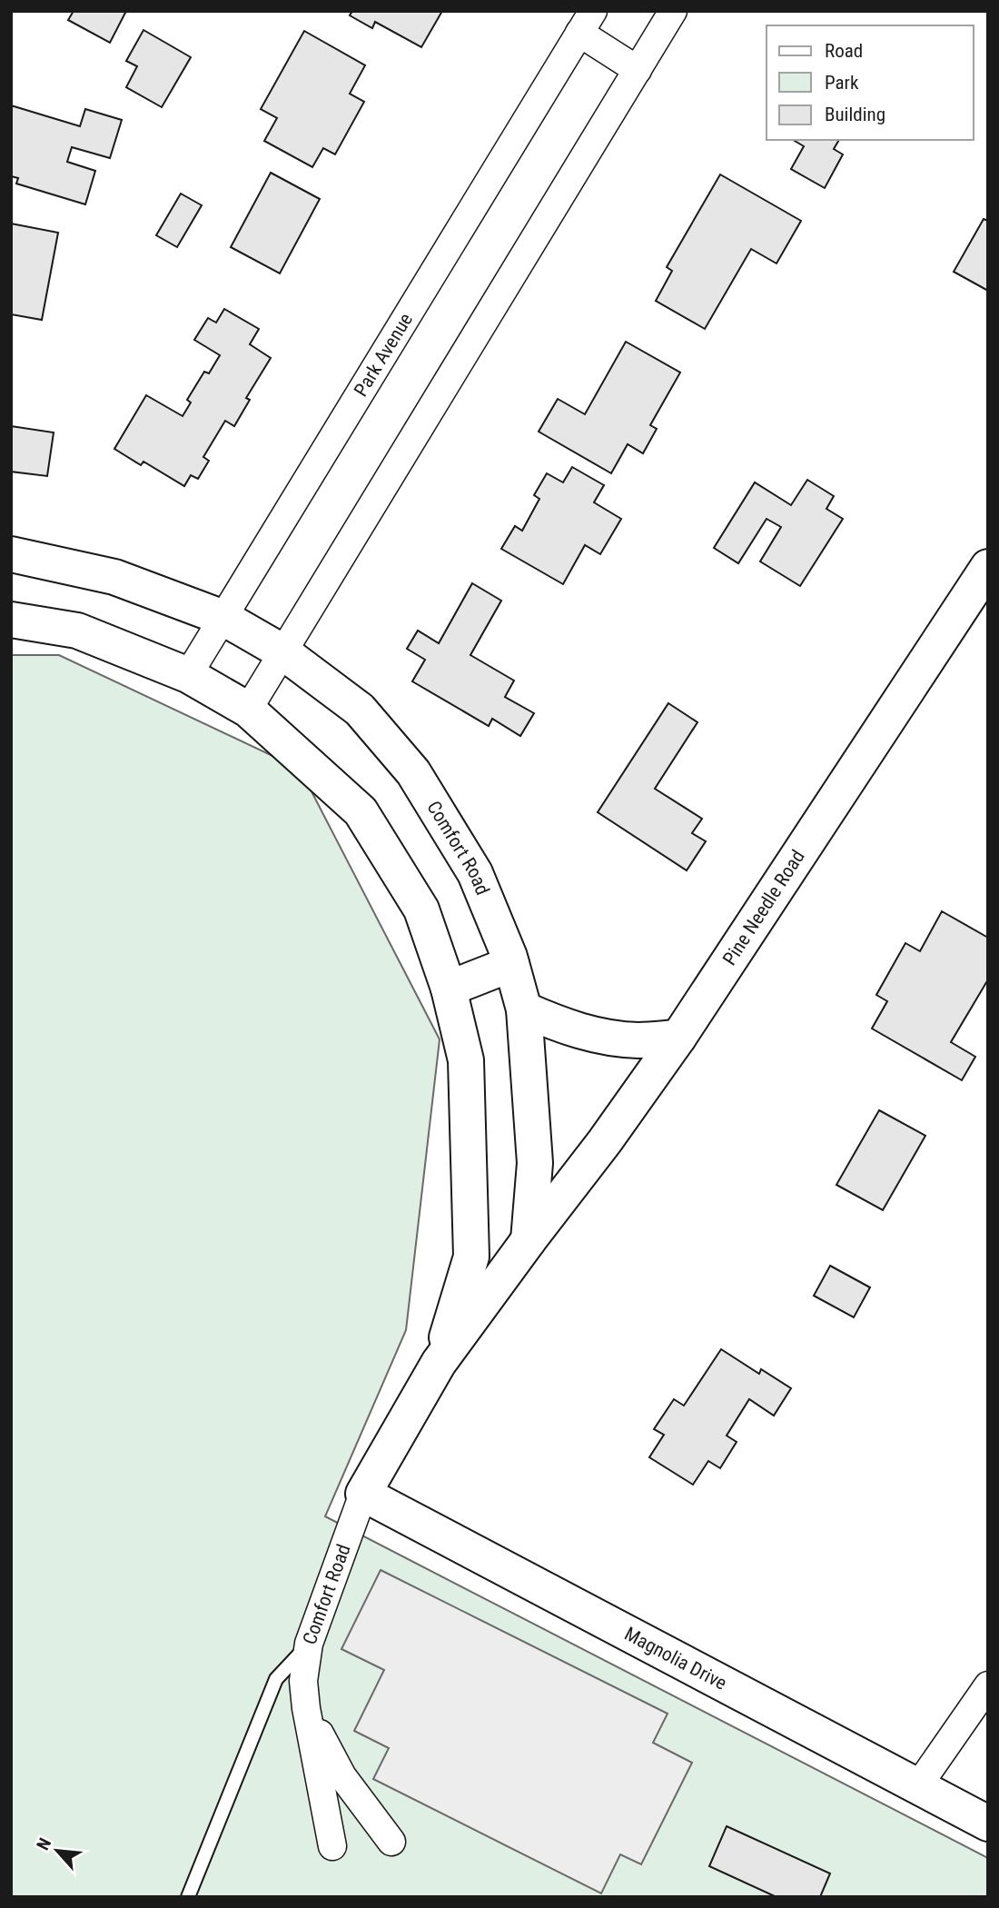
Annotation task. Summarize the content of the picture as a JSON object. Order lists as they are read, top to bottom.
{
  "streets": {
    "street": [
      "Park Avenue",
      "Comfort Road",
      "Pine Needle Road",
      "Magnolia Drive"
    ]
  },
  "crossings": [
    ["Park Avenue", "Comfort Road"],
    ["Comfort Road", "Pine Needle Road"],
    ["Comfort Road", "Magnolia Drive"]
  ],
  "legend": ["Road", "Park", "Building"],
  "north": "top left"
}
